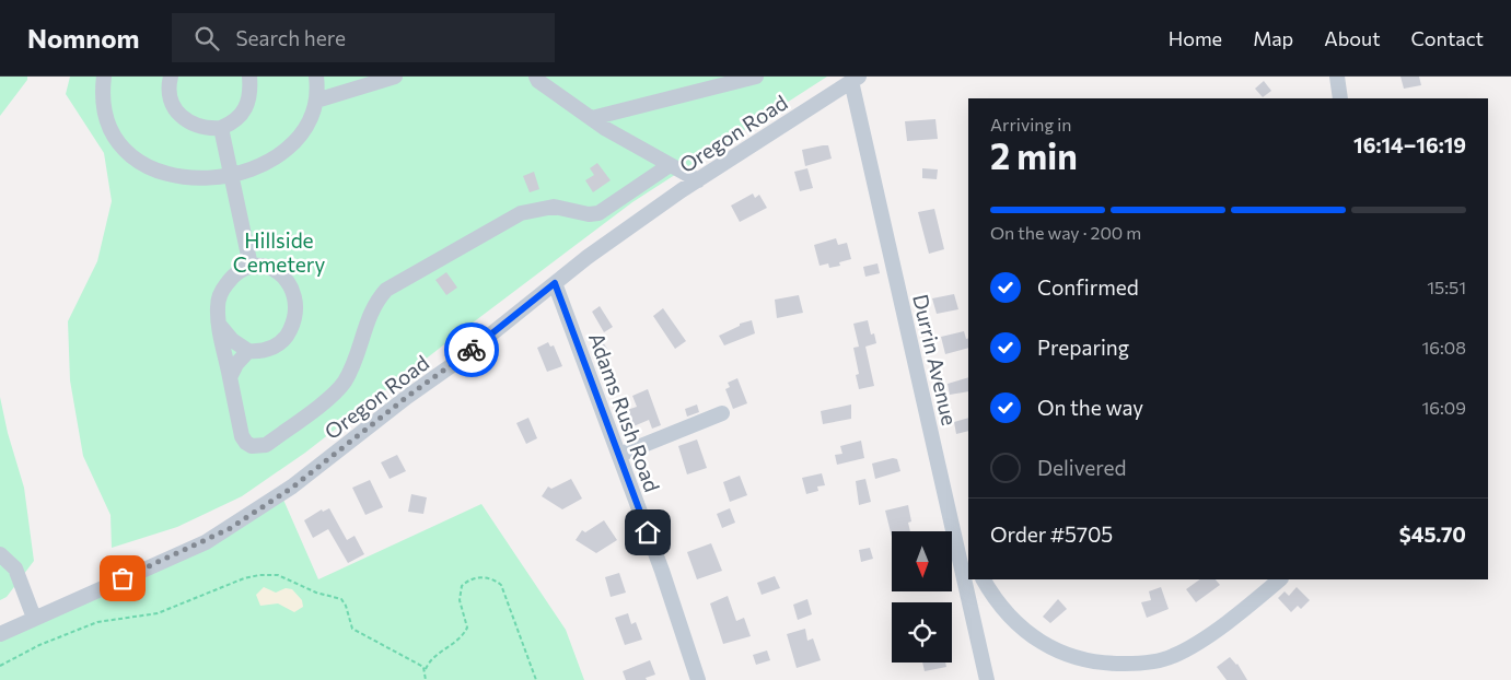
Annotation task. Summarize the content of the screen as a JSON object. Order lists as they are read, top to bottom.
{
  "streets": {
    "street": ["Oregon Road", "Durrin Avenue", "Adams Rush Road"]
  },
  "crossings": [
    ["Oregon Road", "Durrin Avenue"],
    ["Oregon Road", "Adams Rush Road"]
  ],
  "parks": ["Hillside Cemetery"],
  "north": "bottom",
  "page": {
    "header": "Nomnom",
    "search": "Search here",
    "nav": [
      "Home",
      "Map",
      "About",
      "Contact"
    ],
    "heading": ["2 min", "Arriving in", "16:14–16:19"],
    "panel": ["Order #5705", "$45.70"],
    "bar": "On the way · 200 m",
    "list": [
      ["Confirmed", "15:51"],
      ["Preparing", "16:08"],
      ["On the way", "16:09"],
      "Delivered"
    ]
  }
}
